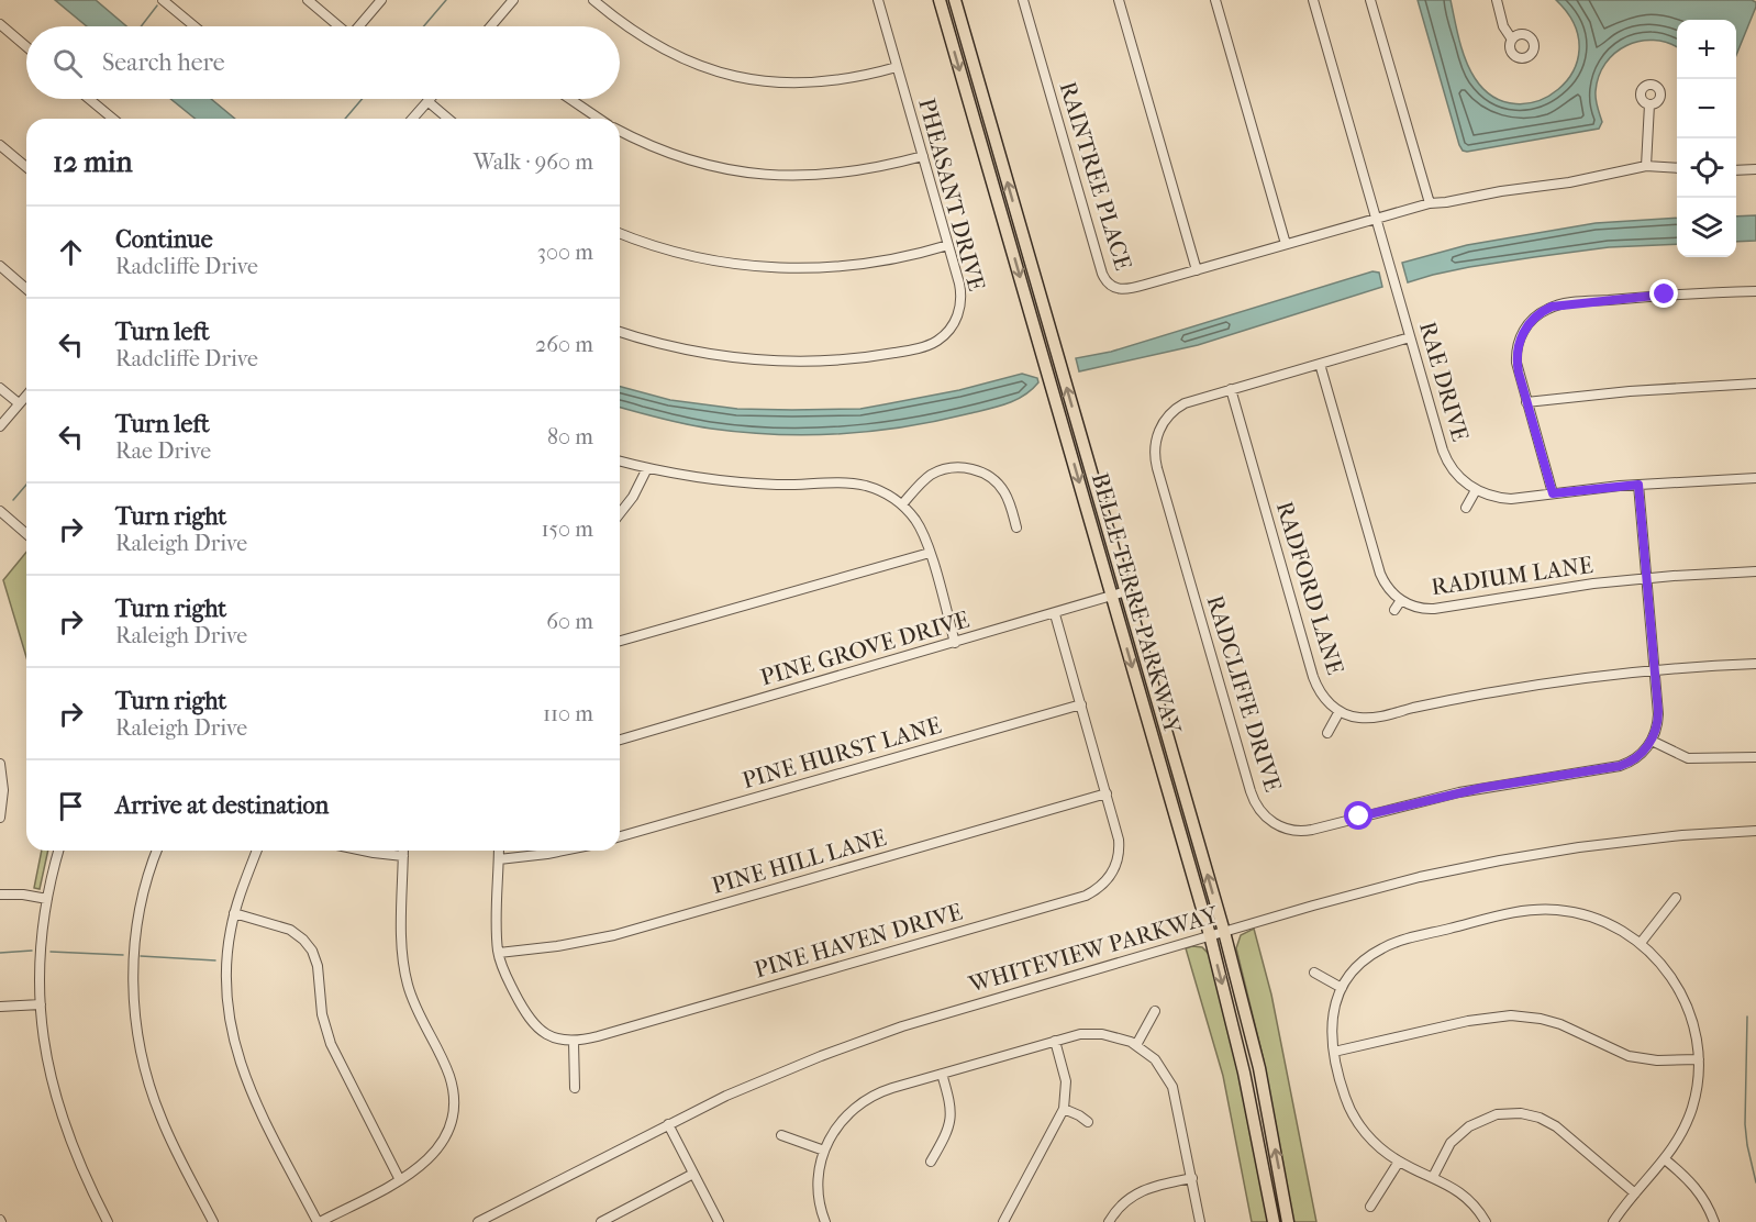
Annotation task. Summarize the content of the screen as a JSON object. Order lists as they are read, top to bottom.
{
  "streets": {
    "main road": ["BELLE TERRE PARKWAY"],
    "street": [
      "RAINTREE PLACE",
      "PHEASANT DRIVE",
      "RAE DRIVE",
      "RADIUM LANE",
      "RADFORD LANE",
      "PINE GROVE DRIVE",
      "RADCLIFFE DRIVE",
      "PINE HURST LANE",
      "PINE HILL LANE",
      "PINE HAVEN DRIVE",
      "WHITEVIEW PARKWAY"
    ]
  },
  "crossings": [
    ["RAINTREE PLACE", "RAE DRIVE"],
    ["RAE DRIVE", "RADCLIFFE DRIVE"],
    ["RADIUM LANE", "RADCLIFFE DRIVE"],
    ["RADFORD LANE", "RADCLIFFE DRIVE"],
    ["BELLE TERRE PARKWAY", "PINE GROVE DRIVE"],
    ["BELLE TERRE PARKWAY", "WHITEVIEW PARKWAY"],
    ["PINE GROVE DRIVE", "PINE HAVEN DRIVE"],
    ["PINE HURST LANE", "PINE HAVEN DRIVE"],
    ["PINE HILL LANE", "PINE HAVEN DRIVE"]
  ],
  "page": {
    "map_buttons": ["+", "−"],
    "search": "Search here",
    "heading": ["12 min", "Walk · 960 m"],
    "list": [
      ["Continue", "Radcliffe Drive", "300 m"],
      ["Turn left", "Radcliffe Drive", "260 m"],
      ["Turn left", "Rae Drive", "80 m"],
      ["Turn right", "Raleigh Drive", "150 m"],
      ["Turn right", "Raleigh Drive", "60 m"],
      ["Turn right", "Raleigh Drive", "110 m"],
      "Arrive at destination"
    ]
  }
}
